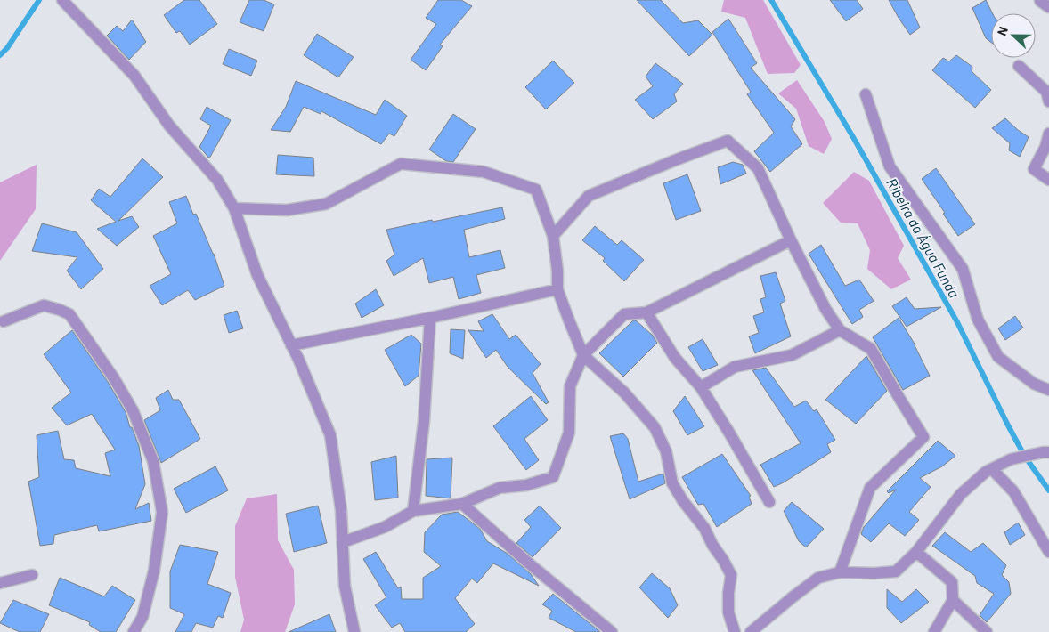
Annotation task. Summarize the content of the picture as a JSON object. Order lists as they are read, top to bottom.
{
  "water": ["Ribeira da Água Funda"],
  "north": "left"
}
